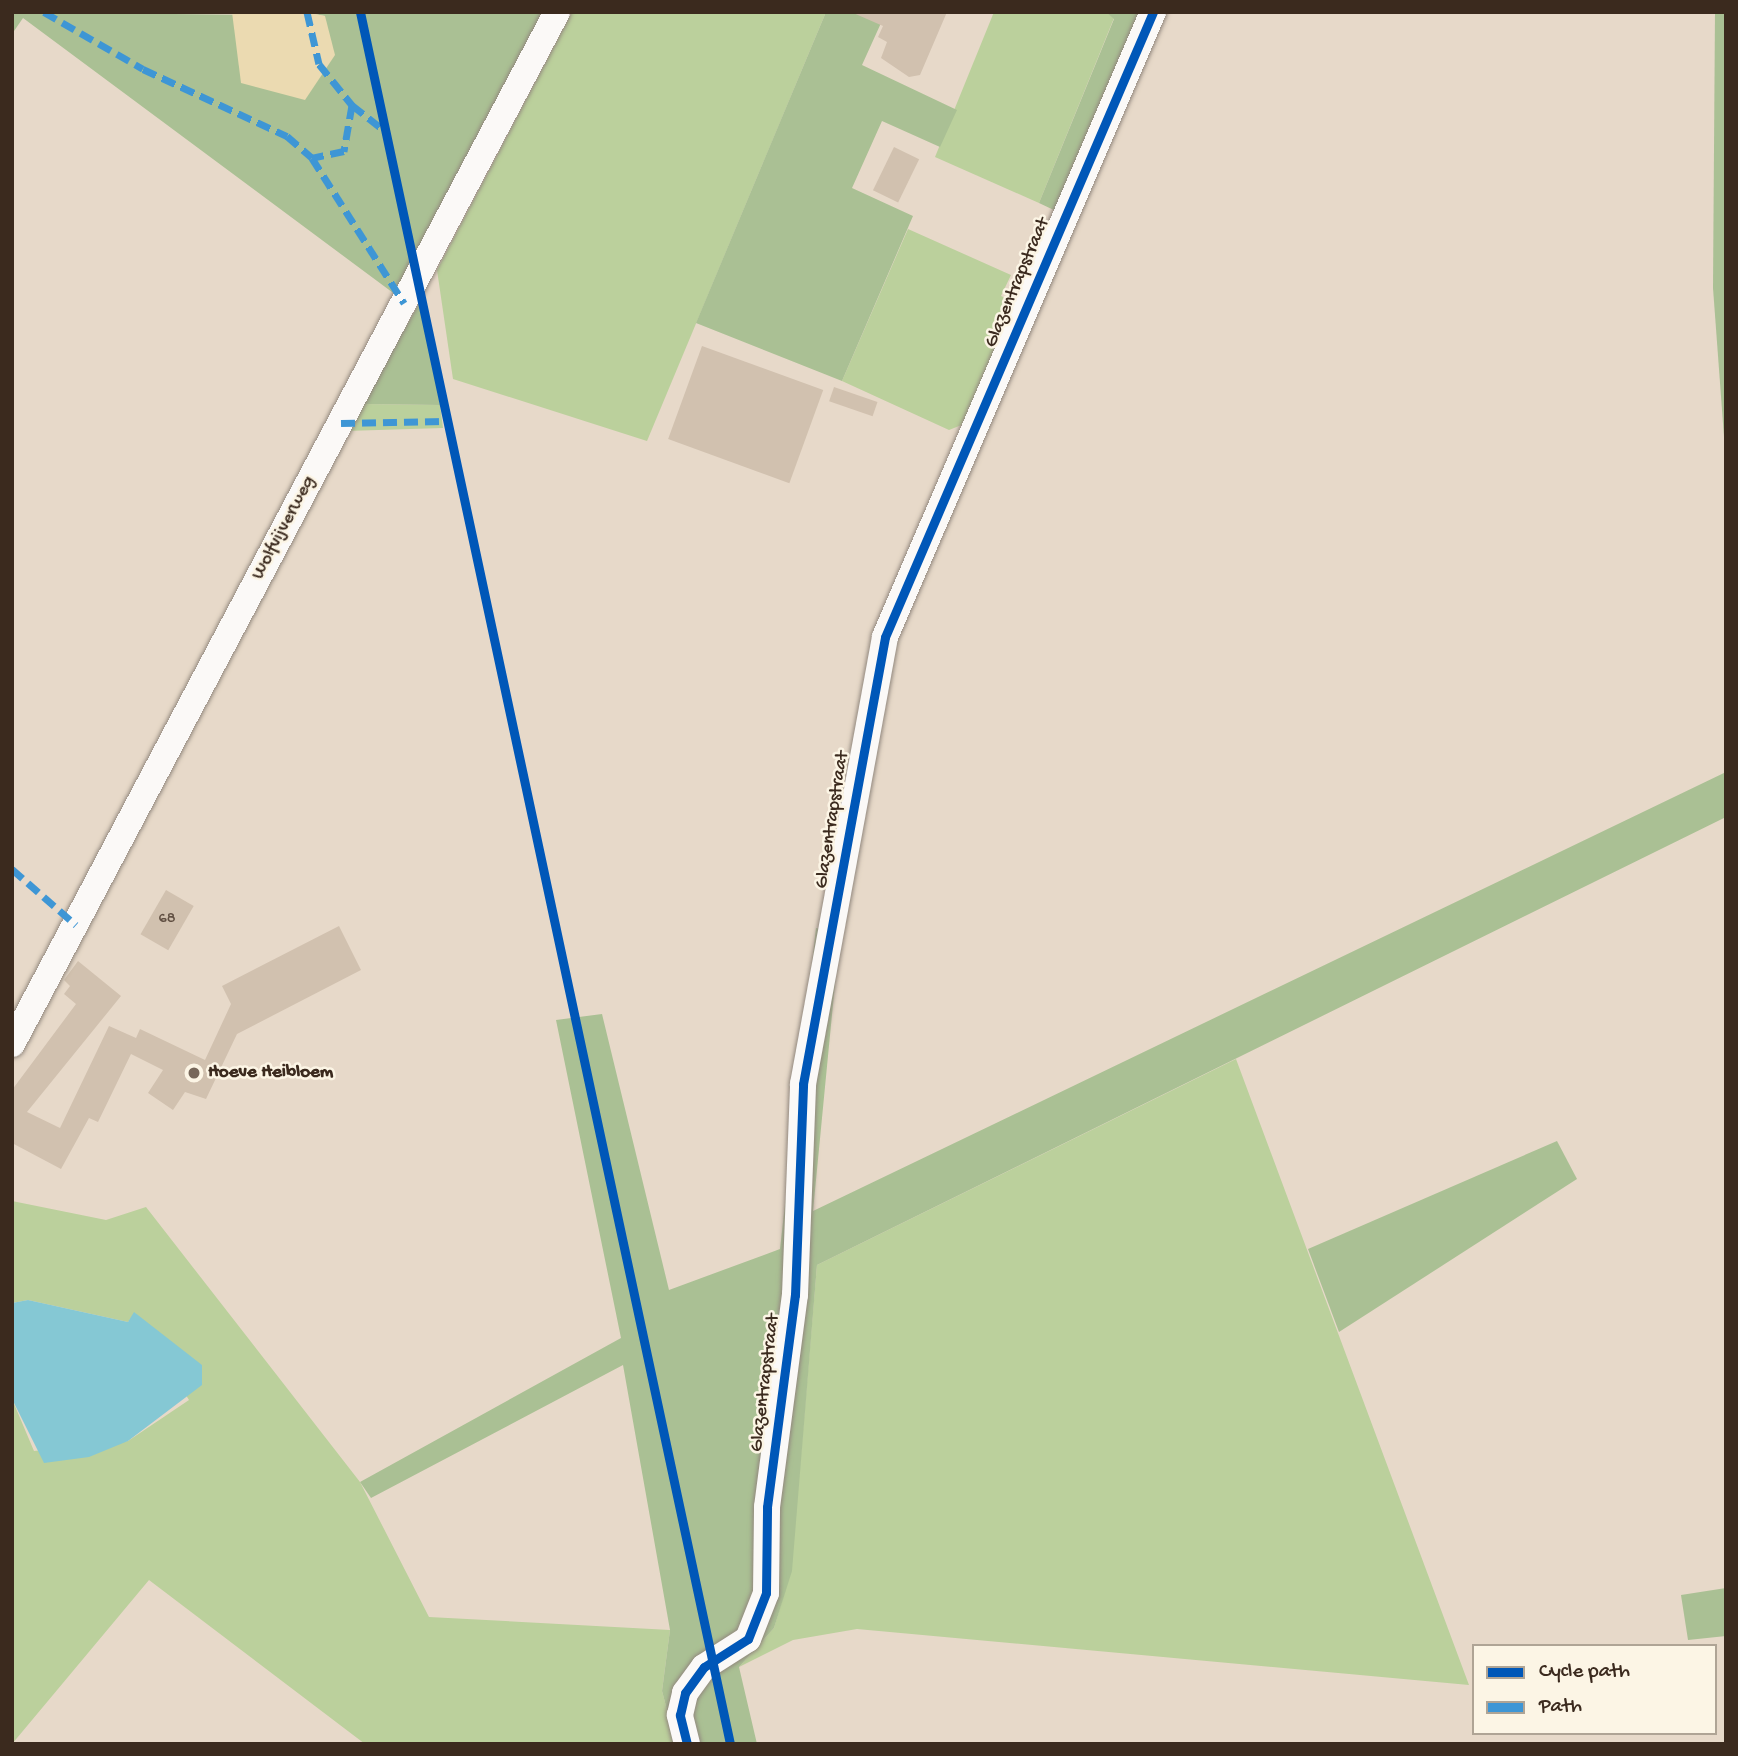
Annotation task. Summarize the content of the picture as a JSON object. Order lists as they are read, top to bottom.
{
  "streets": {
    "street": ["Glazentrapstraat", "Wolfvijverweg"]
  },
  "places": ["Hoeve Heibloem"],
  "house_numbers": ["68"],
  "legend": ["Cycle path", "Path"]
}
